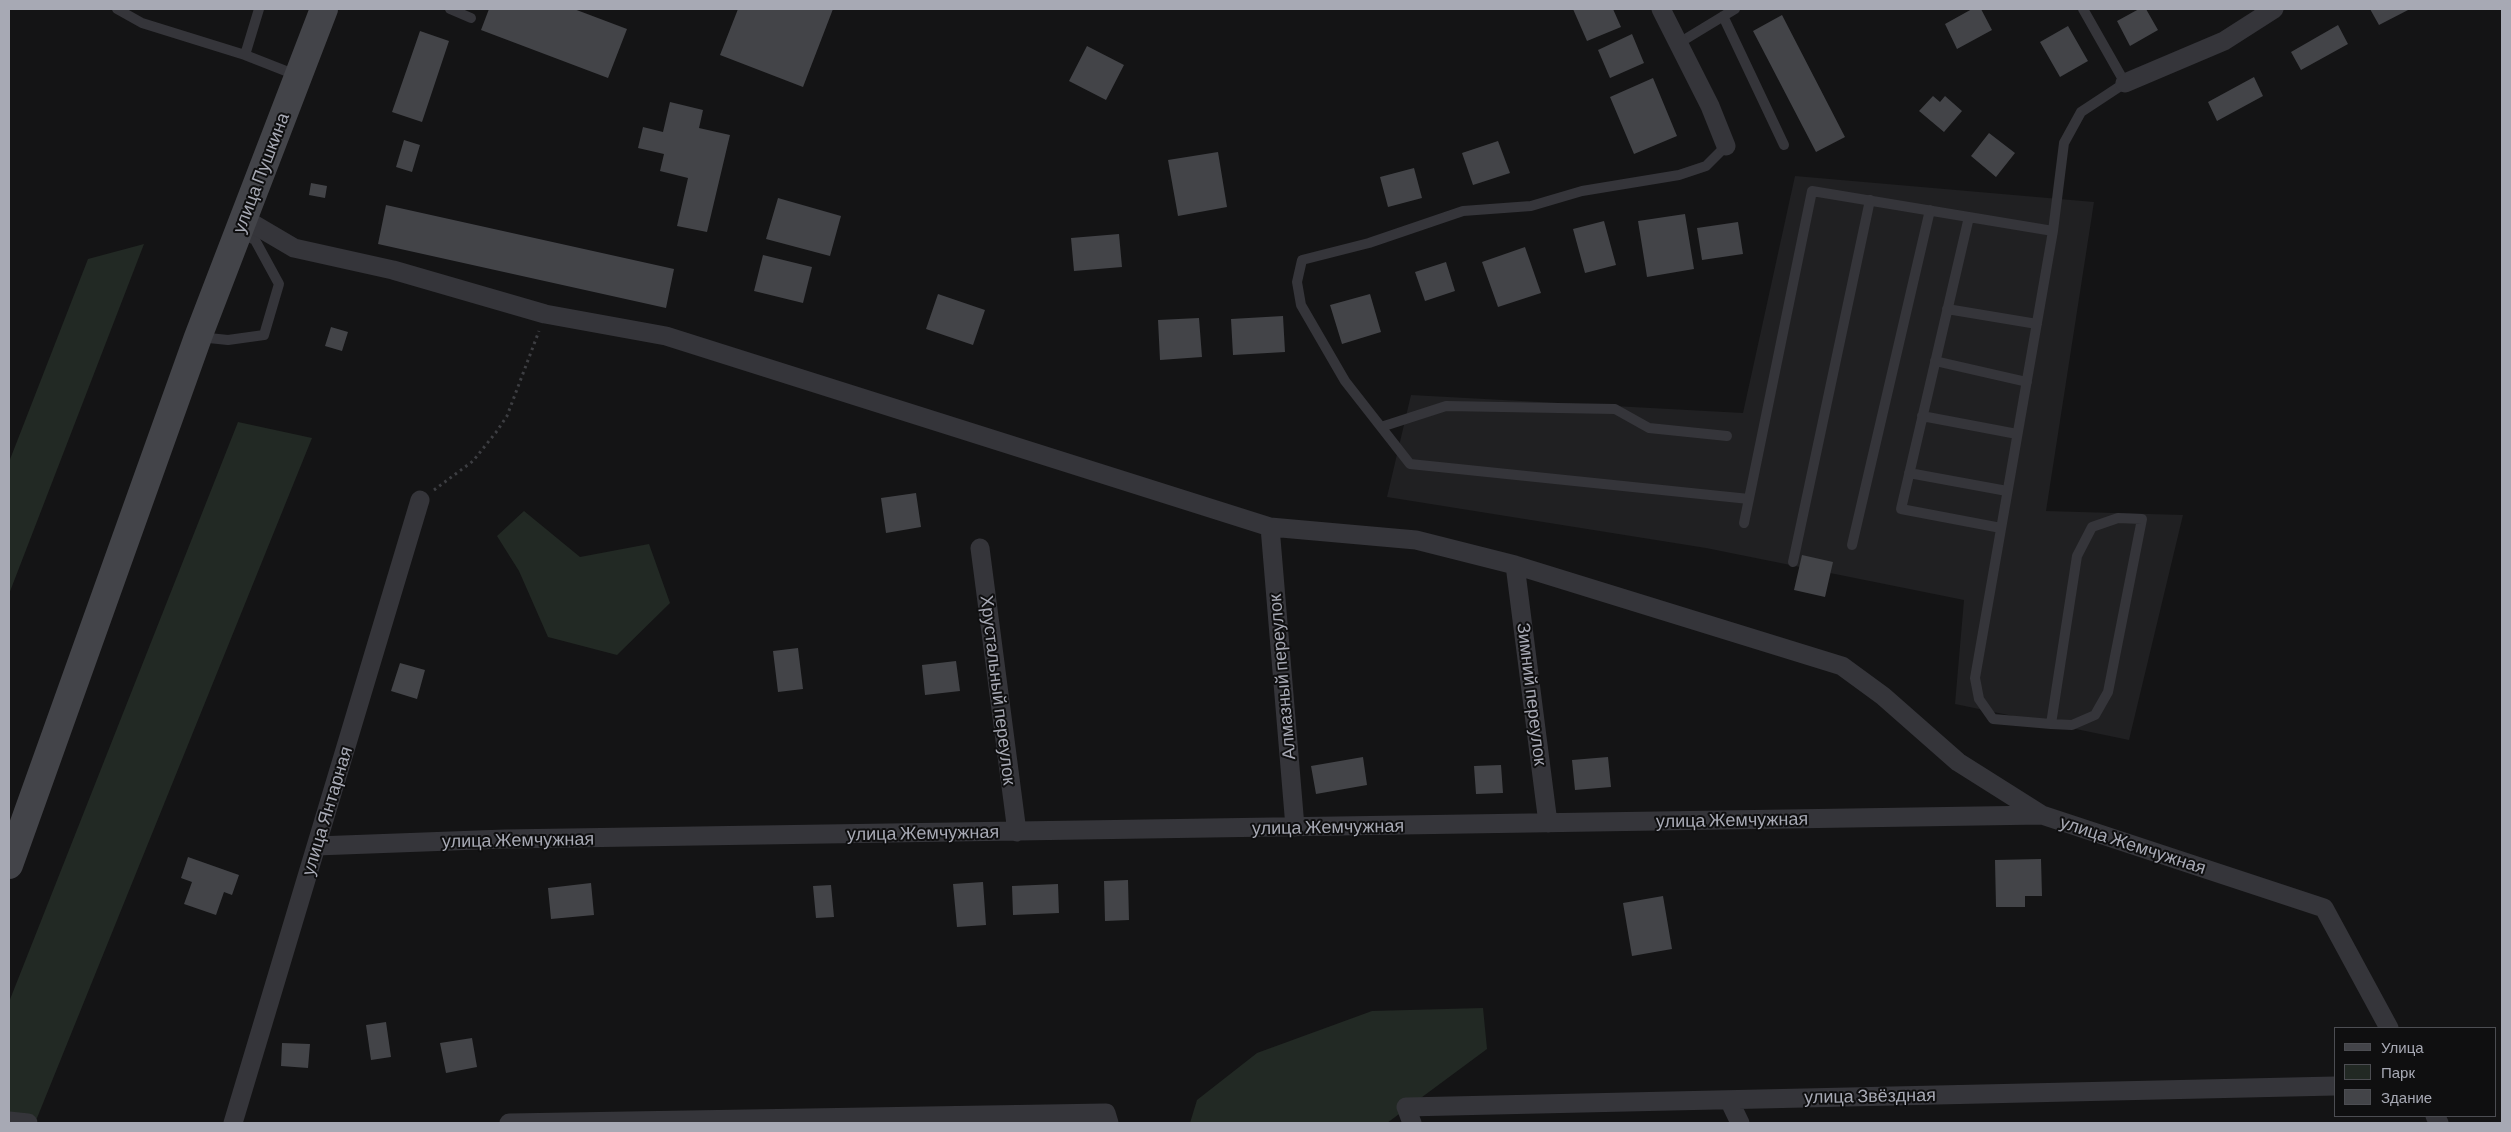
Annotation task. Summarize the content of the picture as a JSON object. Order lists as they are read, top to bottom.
{
  "streets": {
    "street": [
      "улица Пушкина",
      "Алмазный переулок",
      "Хрустальный переулок",
      "Зимний переулок",
      "улица Янтарная",
      "улица Жемчужная",
      "улица Звёздная"
    ]
  },
  "crossings": [
    ["Алмазный переулок", "улица Жемчужная"],
    ["Хрустальный переулок", "улица Жемчужная"],
    ["Зимний переулок", "улица Жемчужная"],
    ["улица Янтарная", "улица Жемчужная"]
  ],
  "legend": ["Улица", "Парк", "Здание"]
}
